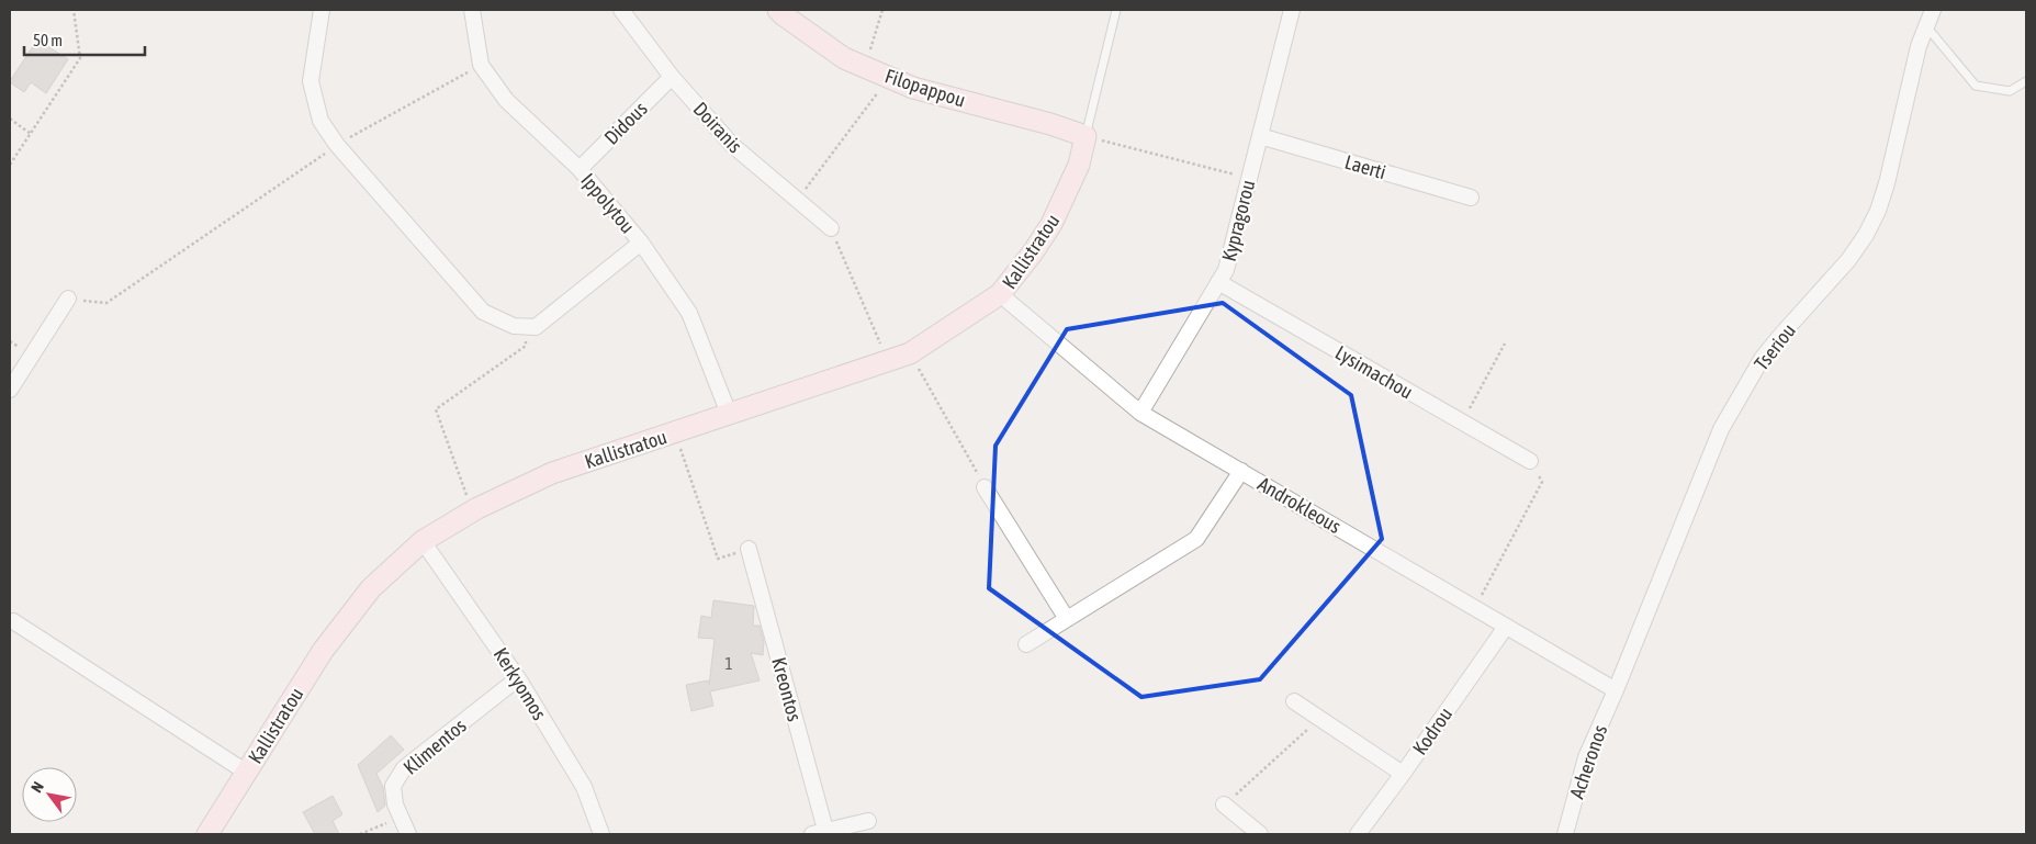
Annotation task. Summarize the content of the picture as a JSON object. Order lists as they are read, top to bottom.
{
  "streets": {
    "street": [
      "Filopappou",
      "Didous",
      "Doiranis",
      "Laerti",
      "Ippolytou",
      "Kypragorou",
      "Kallistratou",
      "Tseriou",
      "Lysimachou",
      "Androkleous",
      "Kerkyomos",
      "Kreontos",
      "Kodrou",
      "Klimentos",
      "Acheronos"
    ]
  },
  "crossings": [
    ["Filopappou", "Kallistratou"],
    ["Didous", "Doiranis"],
    ["Didous", "Ippolytou"],
    ["Laerti", "Kypragorou"],
    ["Ippolytou", "Kallistratou"],
    ["Kypragorou", "Lysimachou"],
    ["Kypragorou", "Androkleous"],
    ["Kallistratou", "Androkleous"],
    ["Kallistratou", "Kerkyomos"],
    ["Tseriou", "Androkleous"],
    ["Tseriou", "Acheronos"],
    ["Androkleous", "Kodrou"],
    ["Androkleous", "Acheronos"],
    ["Kerkyomos", "Klimentos"]
  ],
  "house_numbers": ["1"],
  "scale_bar": "50 m",
  "north": "top left"
}
